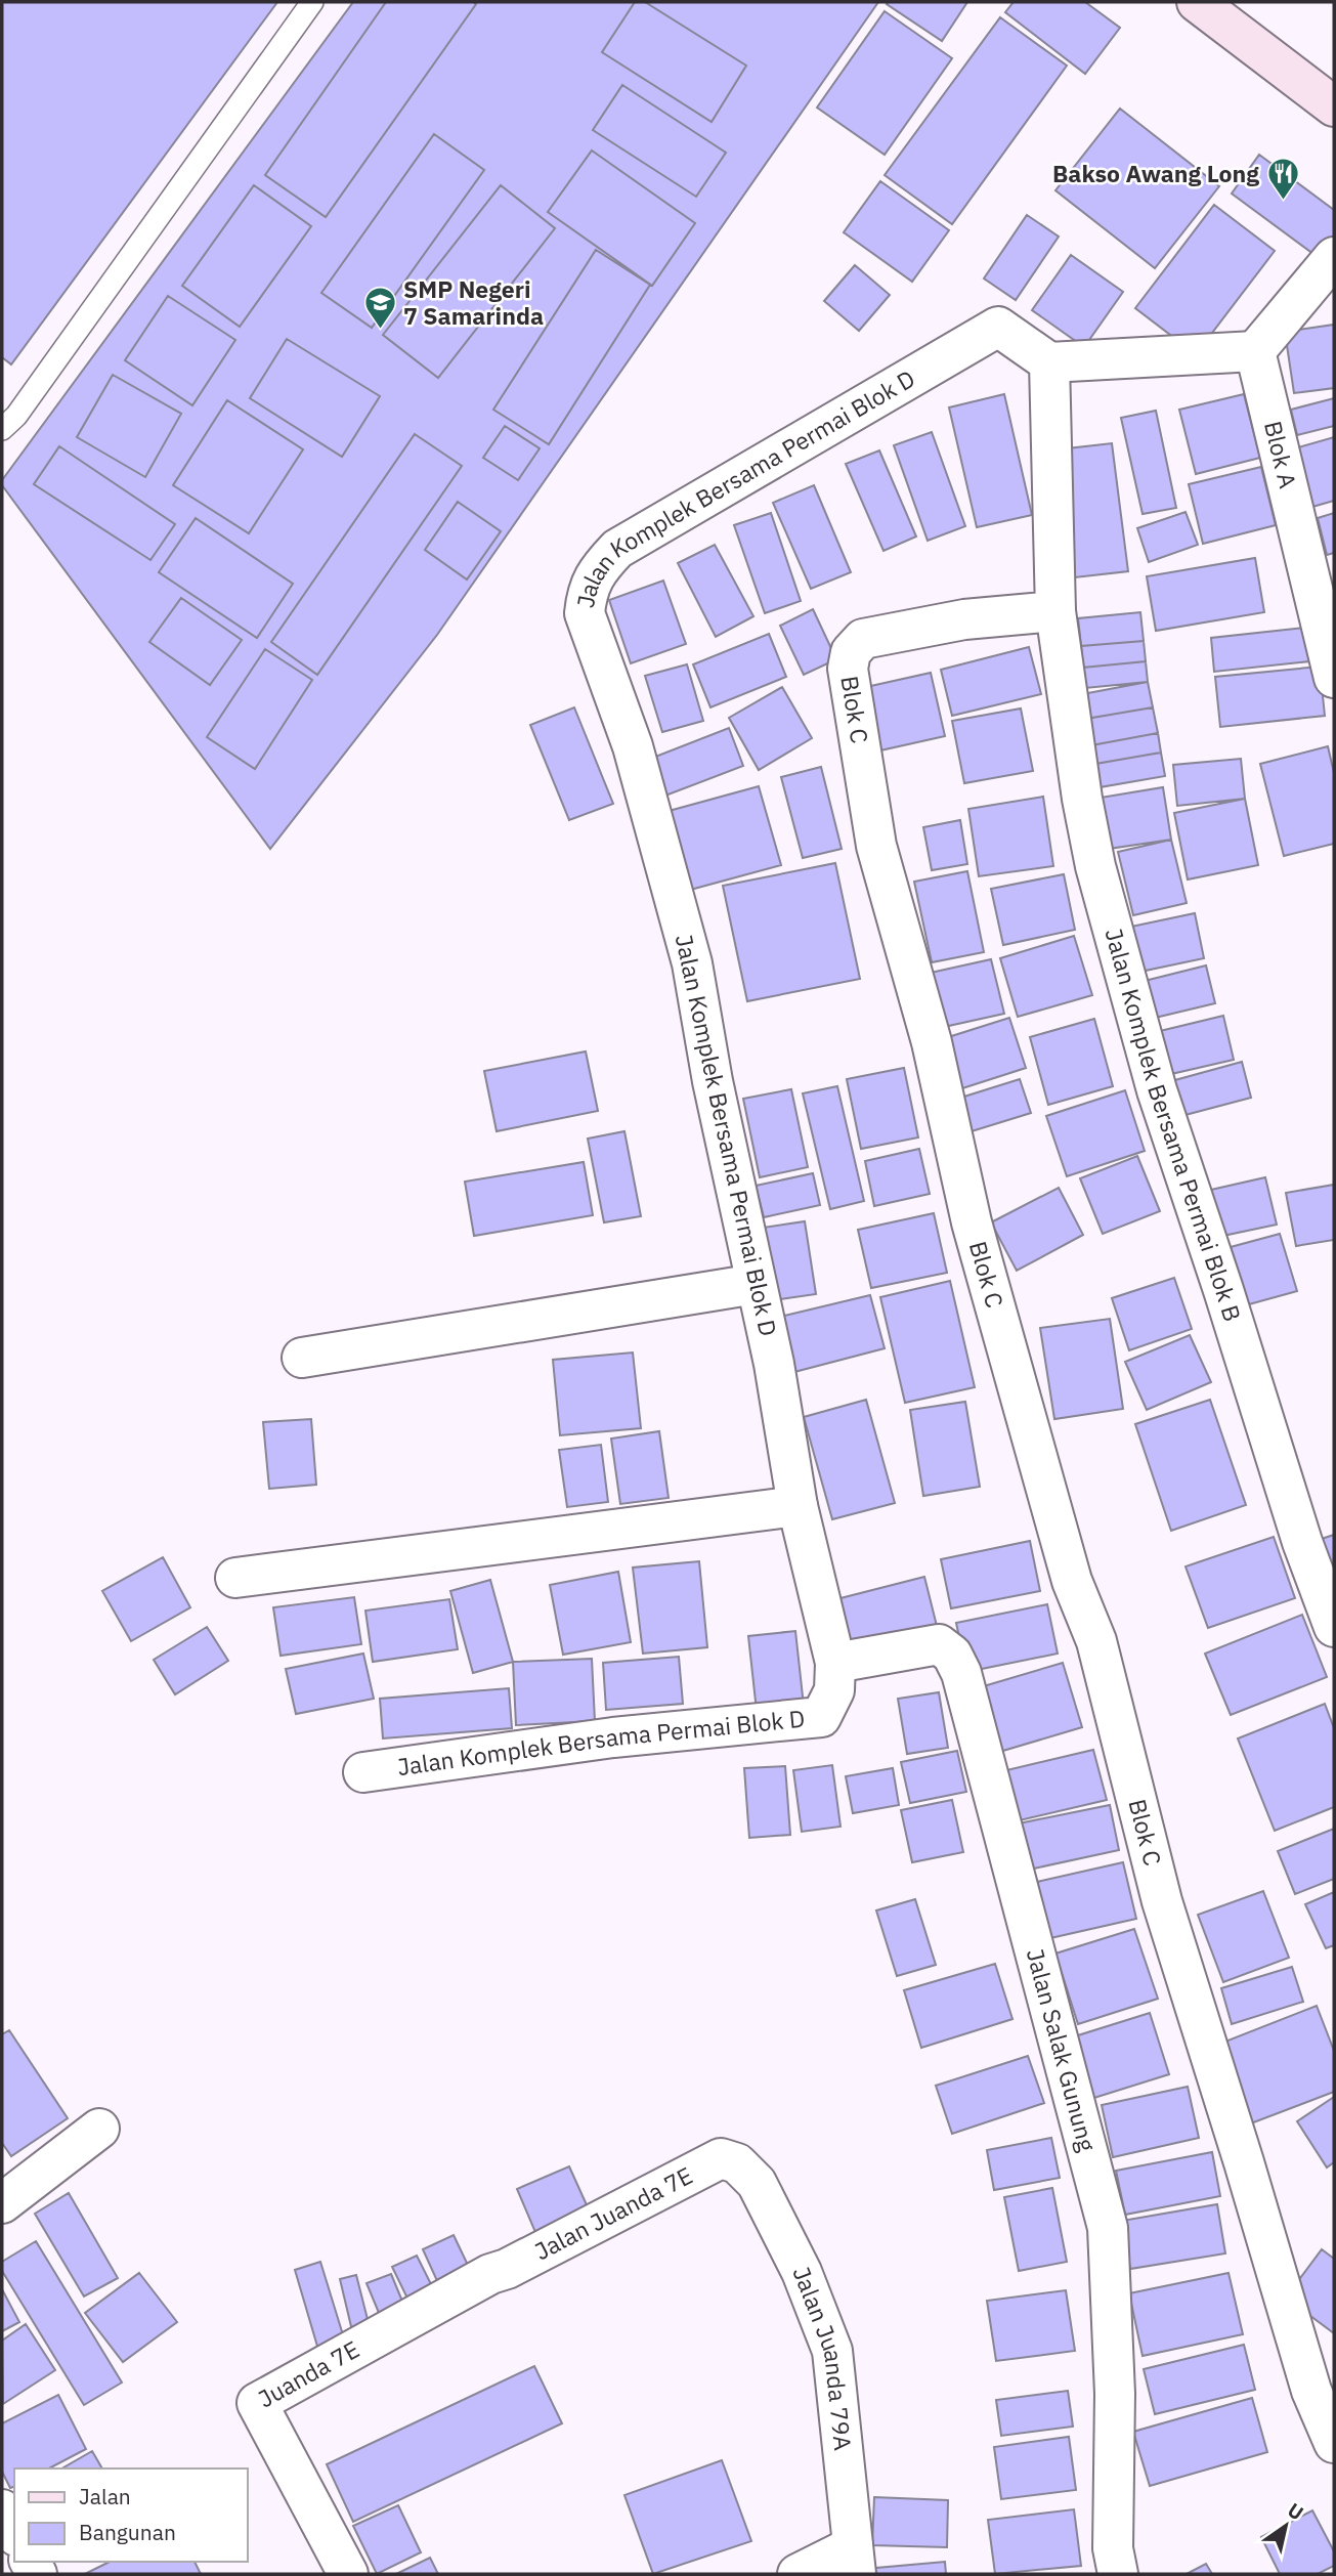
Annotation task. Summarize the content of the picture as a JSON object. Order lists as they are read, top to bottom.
{
  "streets": {
    "street": [
      "Blok A",
      "Jalan Komplek Bersama Permai Blok D",
      "Blok C",
      "Jalan Komplek Bersama Permai Blok B",
      "Jalan Salak Gunung",
      "Jalan Juanda 7E",
      "Jalan Juanda 79A",
      "Juanda 7E"
    ]
  },
  "crossings": [
    ["Jalan Komplek Bersama Permai Blok D", "Jalan Salak Gunung"],
    ["Blok C", "Jalan Komplek Bersama Permai Blok B"],
    ["Jalan Juanda 7E", "Jalan Juanda 79A"],
    ["Jalan Juanda 7E", "Juanda 7E"]
  ],
  "places": {
    "restaurant": ["Bakso Awang Long"],
    "school or university": ["SMP Negeri 7 Samarinda"]
  },
  "legend": ["Jalan", "Bangunan"],
  "north": "top right"
}
